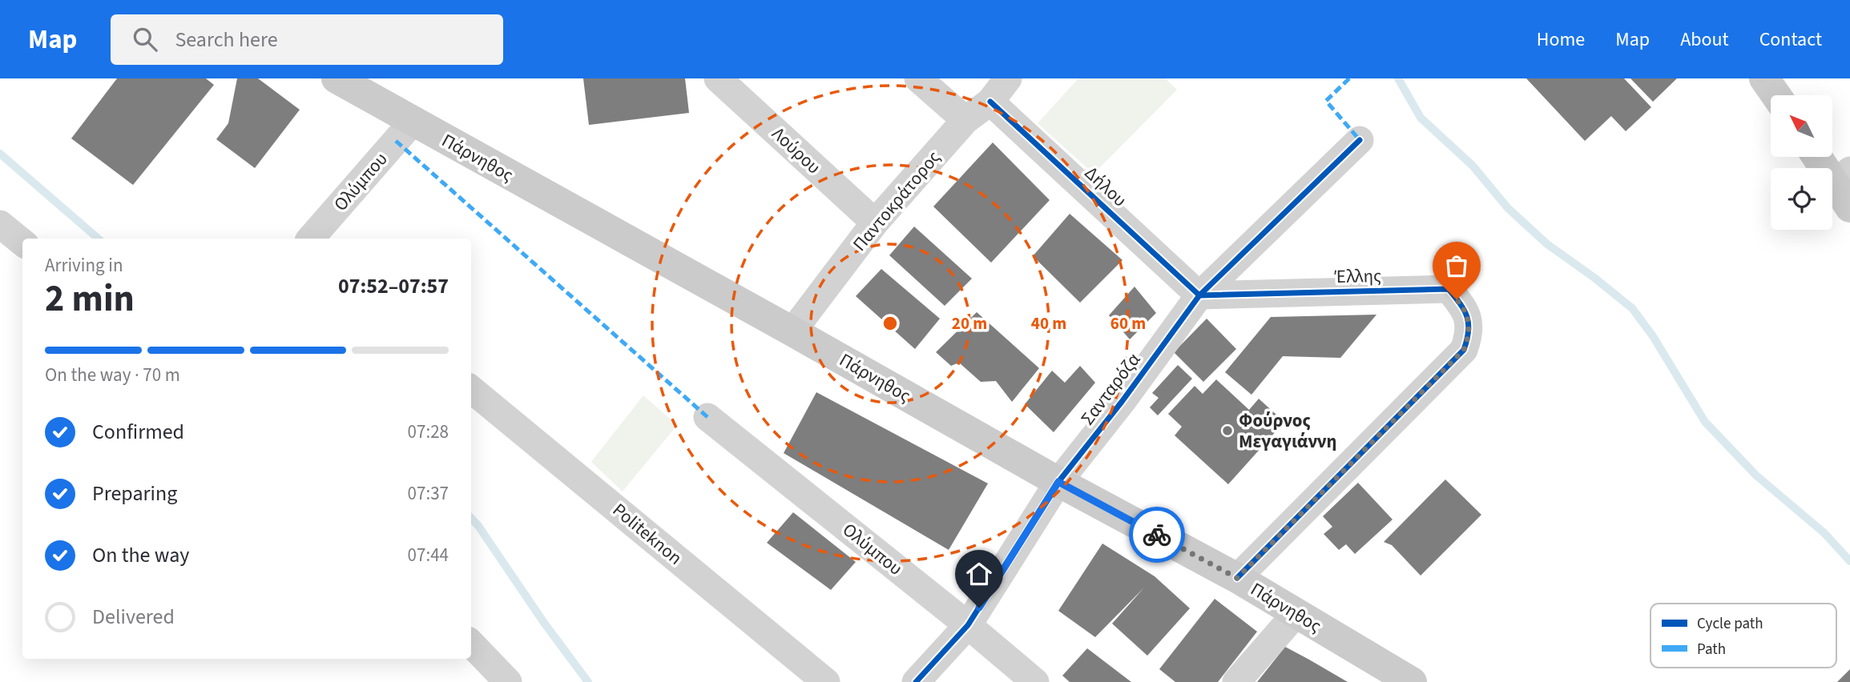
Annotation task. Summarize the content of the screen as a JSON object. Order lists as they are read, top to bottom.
{
  "streets": {
    "main road": ["Πάρνηθος"],
    "street": [
      "Λούρου",
      "Ολύμπου",
      "Δήλου",
      "Παντοκράτορος",
      "Έλλης",
      "Σανταρόζα",
      "Politeknon"
    ]
  },
  "crossings": [
    ["Λούρου", "Παντοκράτορος"],
    ["Πάρνηθος", "Ολύμπου"],
    ["Πάρνηθος", "Παντοκράτορος"],
    ["Πάρνηθος", "Έλλης"],
    ["Πάρνηθος", "Σανταρόζα"],
    ["Ολύμπου", "Σανταρόζα"],
    ["Δήλου", "Παντοκράτορος"],
    ["Δήλου", "Έλλης"],
    ["Δήλου", "Σανταρόζα"],
    ["Έλλης", "Σανταρόζα"]
  ],
  "places": ["Φούρνος Μεγαγιάννη"],
  "legend": ["Cycle path", "Path"],
  "north": "top left",
  "page": {
    "header": "Map",
    "search": "Search here",
    "nav": [
      "Home",
      "Map",
      "About",
      "Contact"
    ],
    "heading": ["2 min", "Arriving in", "07:52–07:57"],
    "bar": "On the way · 70 m",
    "list": [
      ["Confirmed", "07:28"],
      ["Preparing", "07:37"],
      ["On the way", "07:44"],
      "Delivered"
    ]
  },
  "rings": ["20 m", "40 m", "60 m"]
}
